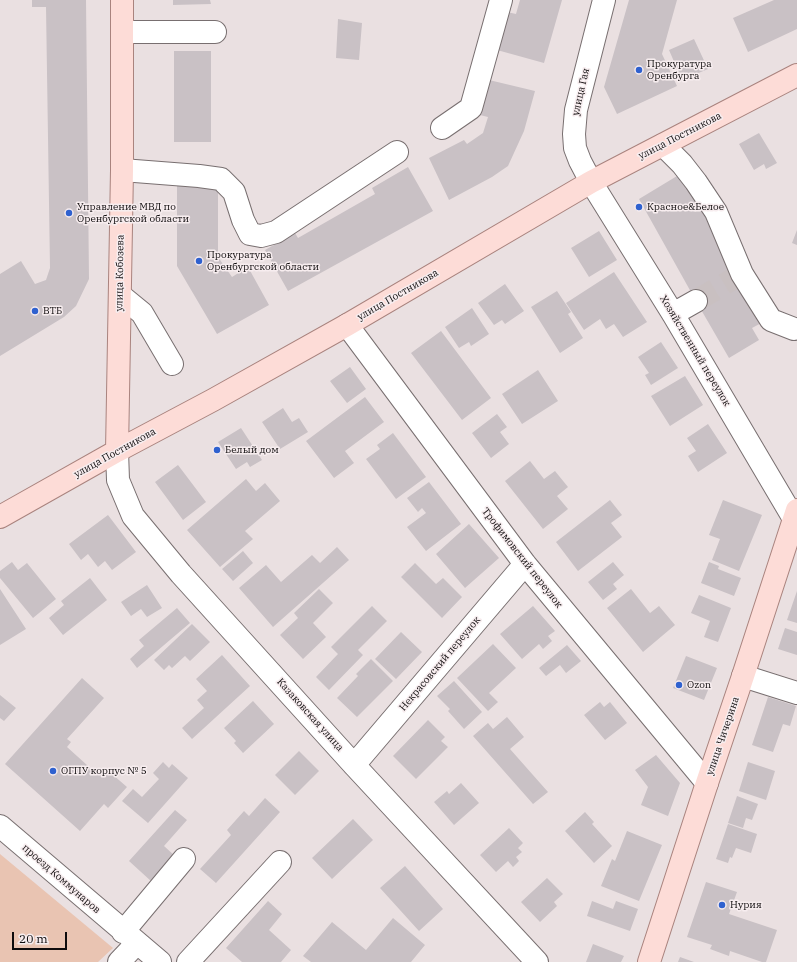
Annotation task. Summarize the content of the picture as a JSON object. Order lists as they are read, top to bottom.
{
  "streets": {
    "main road": ["улица Постникова", "улица Кобозева", "улица Чичерина"],
    "street": [
      "улица Гая",
      "Хозяйственный переулок",
      "Трофимовский переулок",
      "Некрасовский переулок",
      "Казаковская улица",
      "проезд Коммунаров"
    ]
  },
  "crossings": [
    ["улица Гая", "улица Постникова"],
    ["улица Гая", "Хозяйственный переулок"],
    ["улица Постникова", "улица Кобозева"],
    ["улица Постникова", "Хозяйственный переулок"],
    ["улица Постникова", "Трофимовский переулок"],
    ["улица Постникова", "Казаковская улица"],
    ["улица Кобозева", "Казаковская улица"],
    ["Хозяйственный переулок", "улица Чичерина"],
    ["Трофимовский переулок", "Некрасовский переулок"],
    ["Трофимовский переулок", "улица Чичерина"],
    ["Некрасовский переулок", "Казаковская улица"]
  ],
  "places": [
    "Прокуратура Оренбурга",
    "Красное&Белое",
    "Управление МВД по Оренбургской области",
    "Прокуратура Оренбургской области",
    "ВТБ",
    "Белый дом",
    "Ozon",
    "ОГПУ корпус № 5",
    "Нурия"
  ],
  "scale_bar": "20 m"
}
